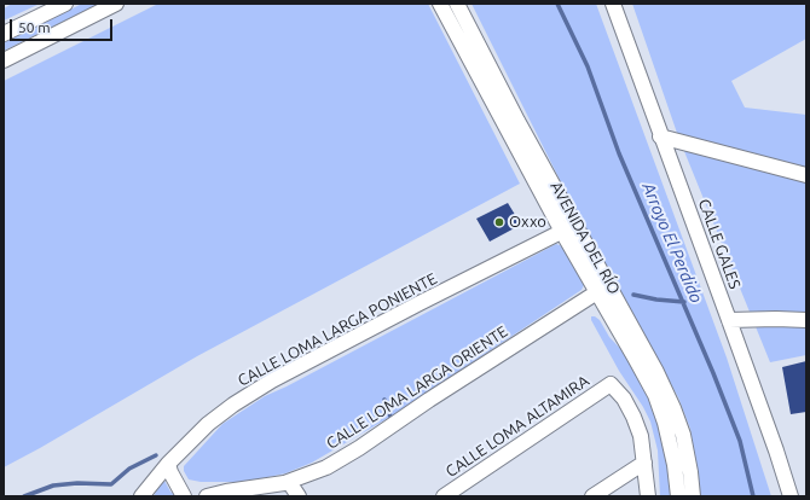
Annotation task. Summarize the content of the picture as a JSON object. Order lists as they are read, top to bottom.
{
  "streets": {
    "street": [
      "AVENIDA DEL RÍO",
      "CALLE GALES",
      "CALLE LOMA LARGA PONIENTE",
      "CALLE LOMA LARGA ORIENTE",
      "CALLE LOMA ALTAMIRA"
    ]
  },
  "crossings": [
    ["AVENIDA DEL RÍO", "CALLE LOMA LARGA PONIENTE"],
    ["AVENIDA DEL RÍO", "CALLE LOMA LARGA ORIENTE"]
  ],
  "water": ["Arroyo El Perdido"],
  "places": ["Oxxo"],
  "scale_bar": "50 m"
}
